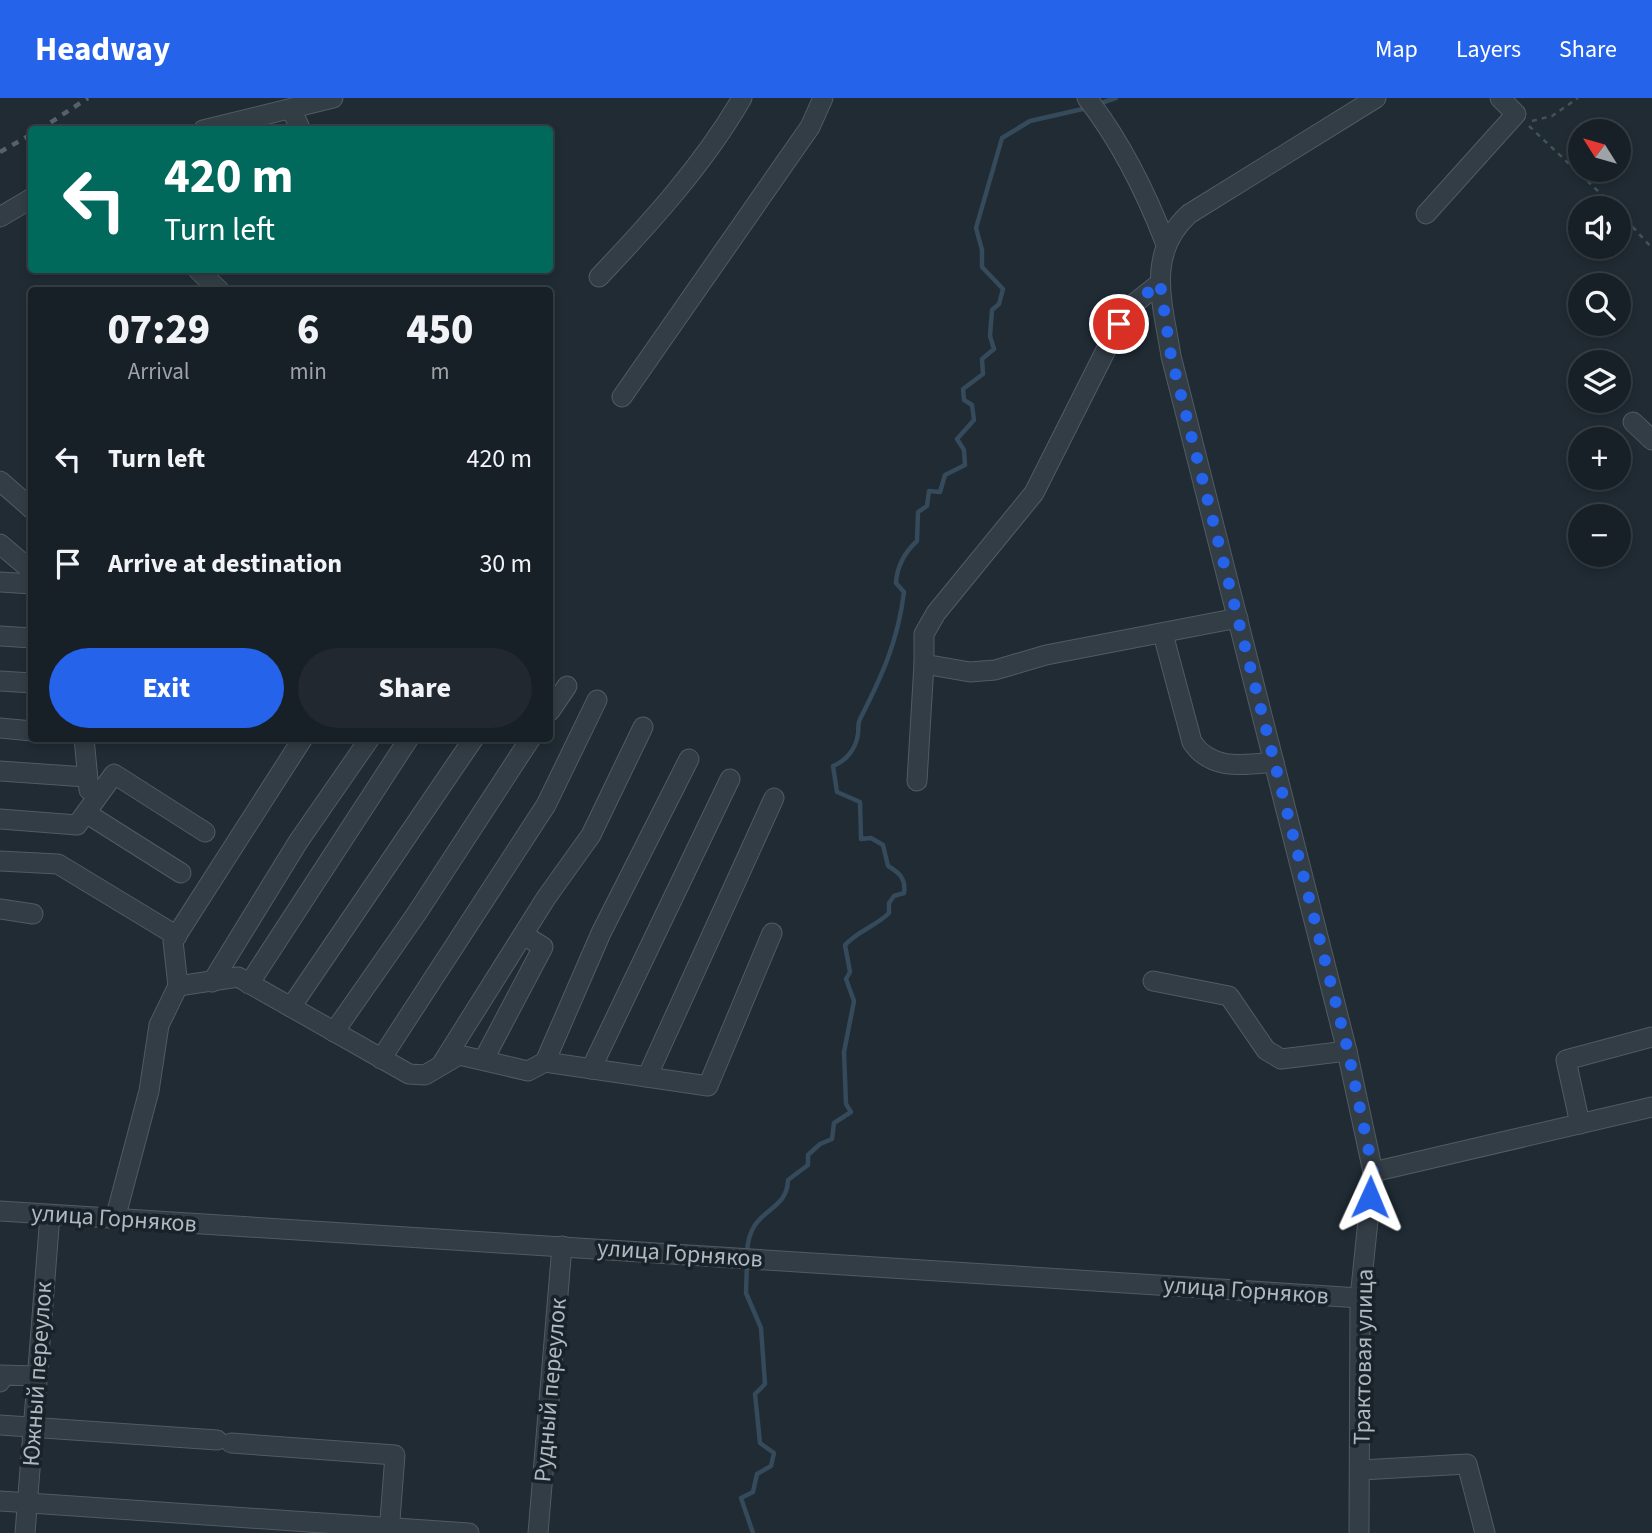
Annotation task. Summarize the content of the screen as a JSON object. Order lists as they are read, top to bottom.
{
  "streets": {
    "street": [
      "улица Горняков",
      "Трактовая улица",
      "Южный переулок",
      "Рудный переулок"
    ]
  },
  "crossings": [
    ["улица Горняков", "Трактовая улица"],
    ["улица Горняков", "Южный переулок"],
    ["улица Горняков", "Рудный переулок"]
  ],
  "north": "top left",
  "page": {
    "header": "Headway",
    "nav": ["Map", "Layers", "Share"],
    "map_buttons": ["+", "−"],
    "turn": ["420 m", "Turn left"],
    "eta": [
      "07:29",
      "Arrival",
      "6",
      "min",
      "450",
      "m"
    ],
    "list": [
      {
        "name": "Turn left",
        "value": "420 m"
      },
      {
        "name": "Arrive at destination",
        "value": "30 m"
      }
    ],
    "buttons": ["Exit", "Share"]
  }
}
